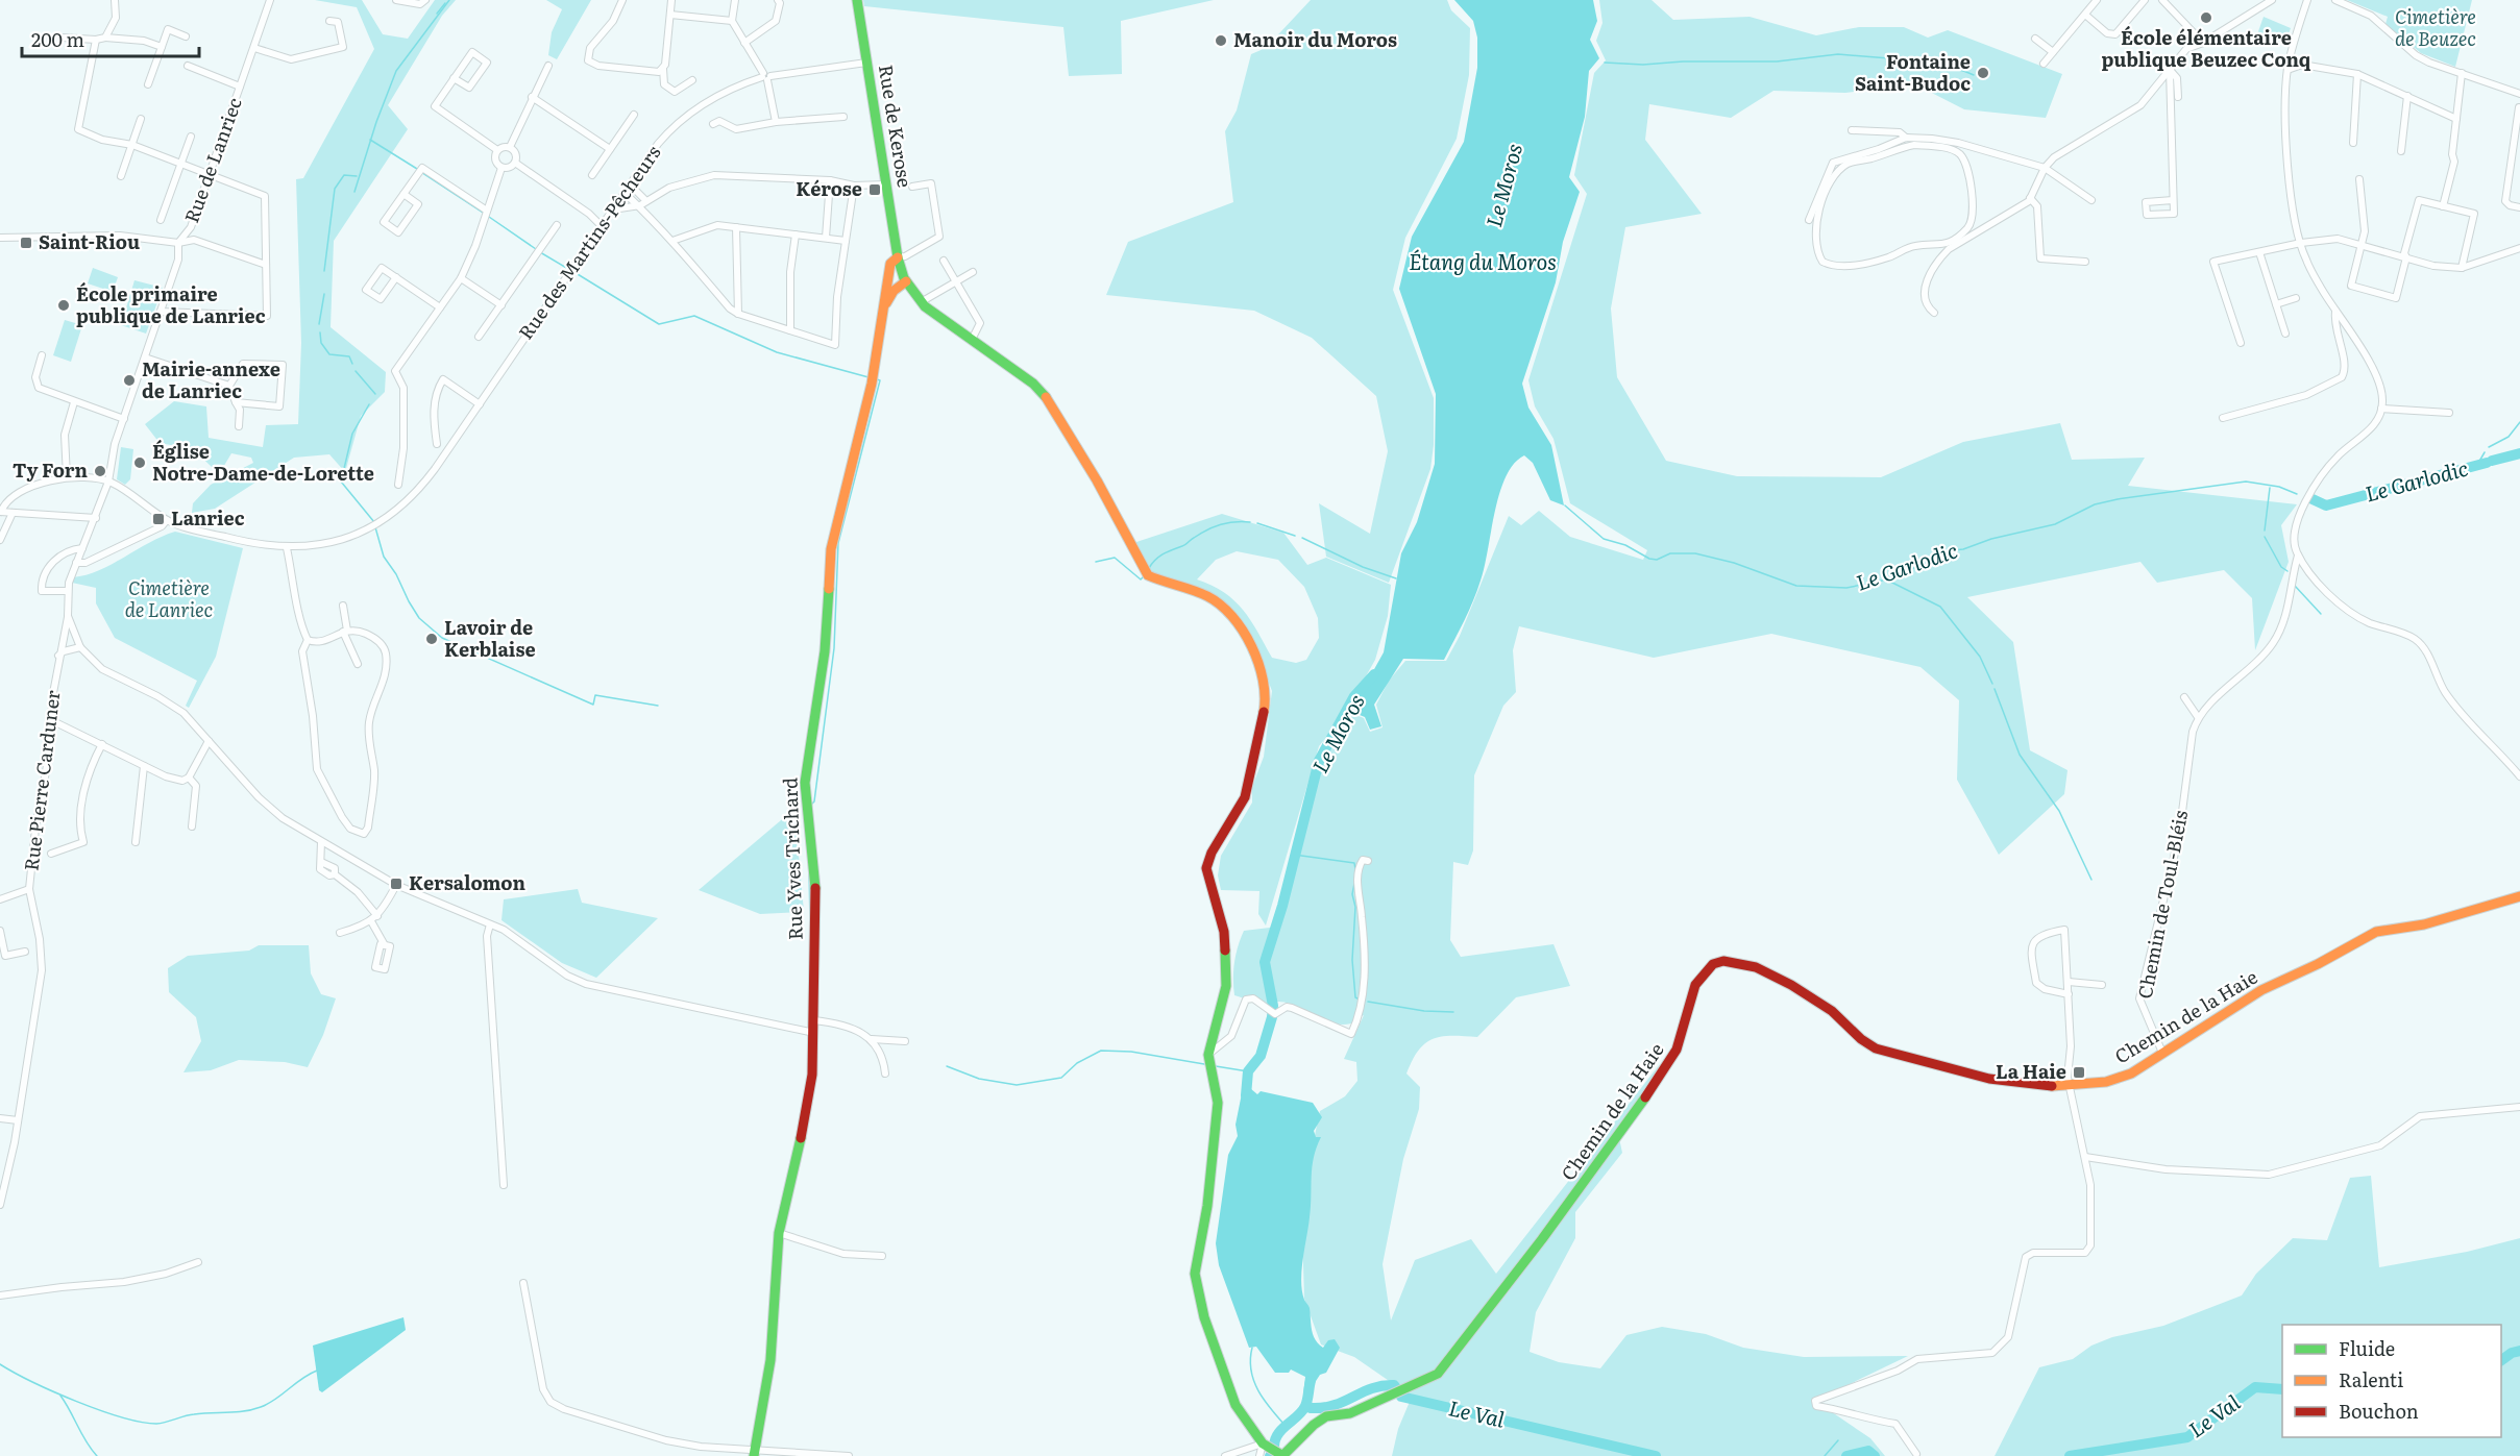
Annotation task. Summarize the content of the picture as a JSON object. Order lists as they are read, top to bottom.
{
  "streets": {
    "street": [
      "Rue de Kerose",
      "Rue de Lanriec",
      "Rue des Martins-Pêcheurs",
      "Rue Pierre Carduner",
      "Rue Yves Trichard",
      "Chemin de Toul-Bléis",
      "Chemin de la Haie"
    ]
  },
  "crossings": [
    ["Rue de Kerose", "Rue des Martins-Pêcheurs"],
    ["Rue de Lanriec", "Rue des Martins-Pêcheurs"],
    ["Chemin de Toul-Bléis", "Chemin de la Haie"]
  ],
  "water": [
    "Le Moros",
    "Étang du Moros",
    "Le Garlodic",
    "Le Val"
  ],
  "parks": ["Cimetière de Beuzec", "Cimetière de Lanriec"],
  "places": {
    "other": [
      "École élémentaire publique Beuzec Conq",
      "Manoir du Moros",
      "Fontaine Saint-Budoc",
      "École primaire publique de Lanriec",
      "Mairie-annexe de Lanriec",
      "Église Notre-Dame-de-Lorette",
      "Ty Forn",
      "Lavoir de Kerblaise"
    ],
    "transit": [
      "Kérose",
      "Saint-Riou",
      "Lanriec",
      "Kersalomon",
      "La Haie"
    ]
  },
  "legend": ["Fluide", "Ralenti", "Bouchon"],
  "scale_bar": "200 m"
}
